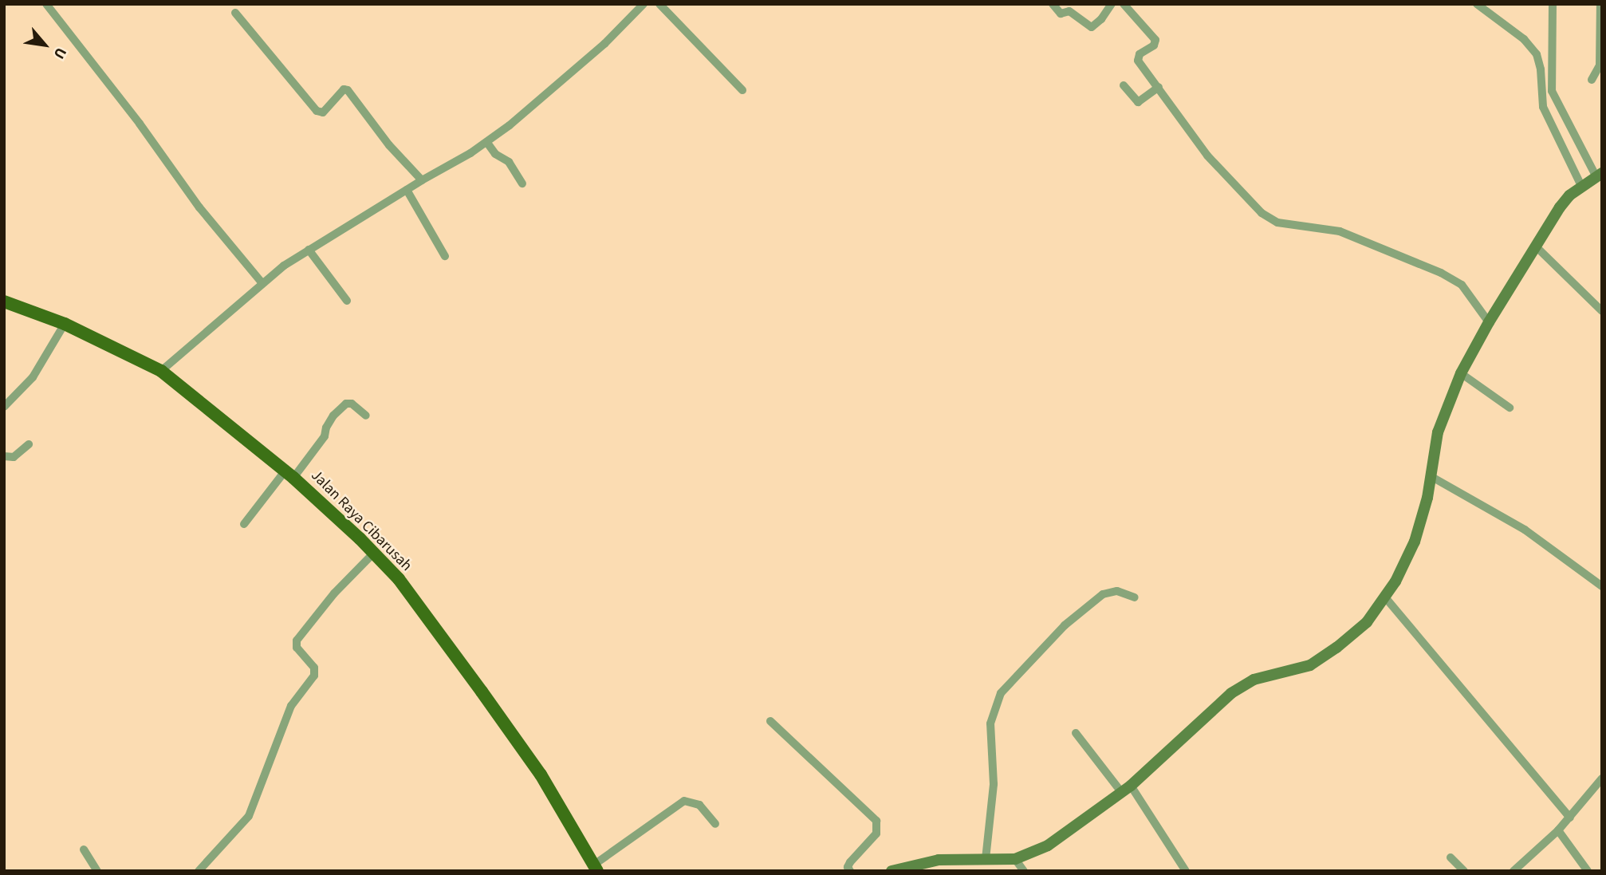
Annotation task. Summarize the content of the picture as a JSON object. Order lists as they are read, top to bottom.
{
  "streets": {
    "main road": ["Jalan Raya Cibarusah"]
  },
  "north": "bottom right"
}
